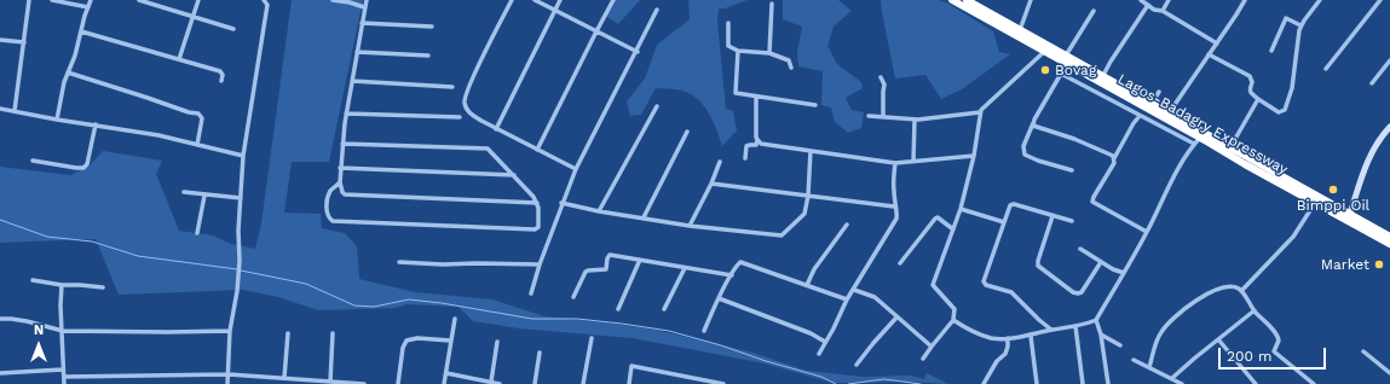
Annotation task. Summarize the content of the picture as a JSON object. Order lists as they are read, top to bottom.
{
  "streets": {
    "highway": ["Lagos-Badagry Expressway"]
  },
  "places": ["Bovag", "Bimppi Oil", "Market"],
  "scale_bar": "200 m",
  "north": "top"
}
